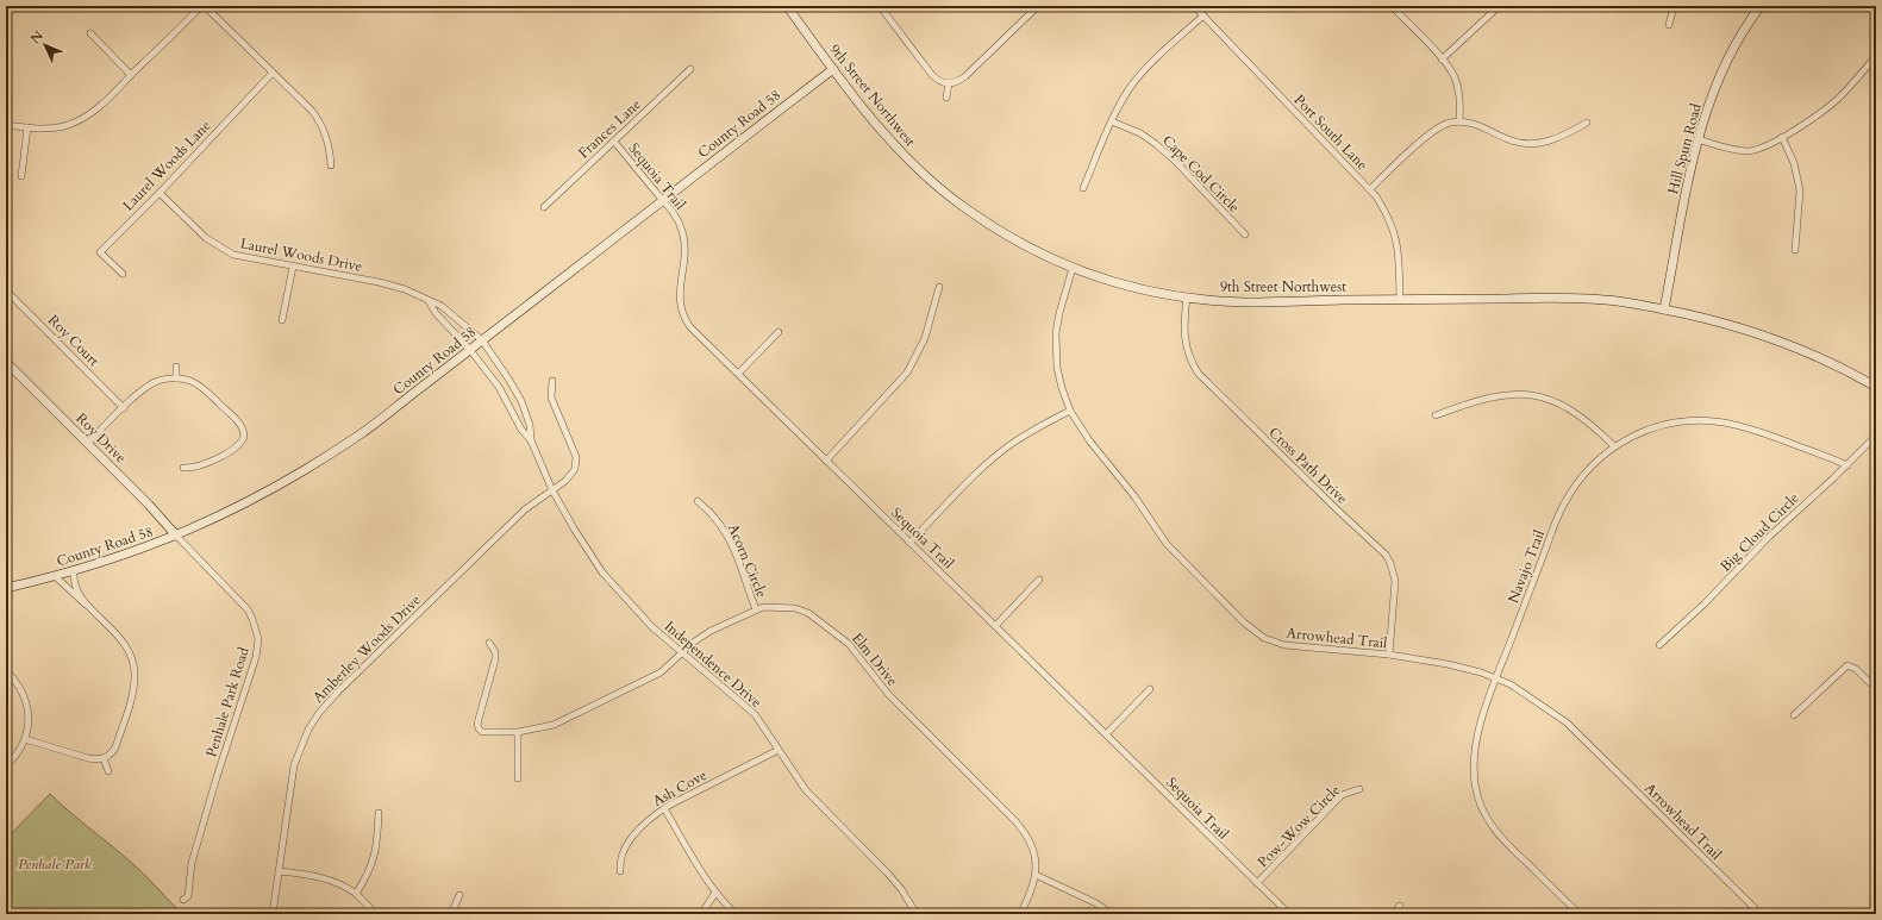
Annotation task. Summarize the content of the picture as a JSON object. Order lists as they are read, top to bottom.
{
  "streets": {
    "street": [
      "9th Street Northwest",
      "County Road 58",
      "Frances Lane",
      "Port South Lane",
      "Hill Spun Road",
      "Laurel Woods Lane",
      "Cape Cod Circle",
      "Sequoia Trail",
      "Laurel Woods Drive",
      "Roy Court",
      "Roy Drive",
      "Cross Path Drive",
      "Big Cloud Circle",
      "Acorn Circle",
      "Navajo Trail",
      "Arrowhead Trail",
      "Amberley Woods Drive",
      "Elm Drive",
      "Independence Drive",
      "Penhale Park Road",
      "Ash Cove",
      "Pow-Wow Circle"
    ]
  },
  "crossings": [
    ["9th Street Northwest", "County Road 58"],
    ["9th Street Northwest", "Port South Lane"],
    ["9th Street Northwest", "Hill Spun Road"],
    ["9th Street Northwest", "Cross Path Drive"],
    ["9th Street Northwest", "Arrowhead Trail"],
    ["County Road 58", "Sequoia Trail"],
    ["County Road 58", "Laurel Woods Drive"],
    ["County Road 58", "Roy Drive"],
    ["County Road 58", "Independence Drive"],
    ["County Road 58", "Penhale Park Road"],
    ["Frances Lane", "Sequoia Trail"],
    ["Laurel Woods Lane", "Laurel Woods Drive"],
    ["Sequoia Trail", "Pow-Wow Circle"],
    ["Laurel Woods Drive", "Independence Drive"],
    ["Roy Drive", "Penhale Park Road"],
    ["Cross Path Drive", "Arrowhead Trail"],
    ["Big Cloud Circle", "Navajo Trail"],
    ["Acorn Circle", "Elm Drive"],
    ["Navajo Trail", "Arrowhead Trail"],
    ["Amberley Woods Drive", "Independence Drive"],
    ["Elm Drive", "Independence Drive"],
    ["Independence Drive", "Ash Cove"]
  ],
  "parks": ["Penhale Park"],
  "north": "top left"
}
